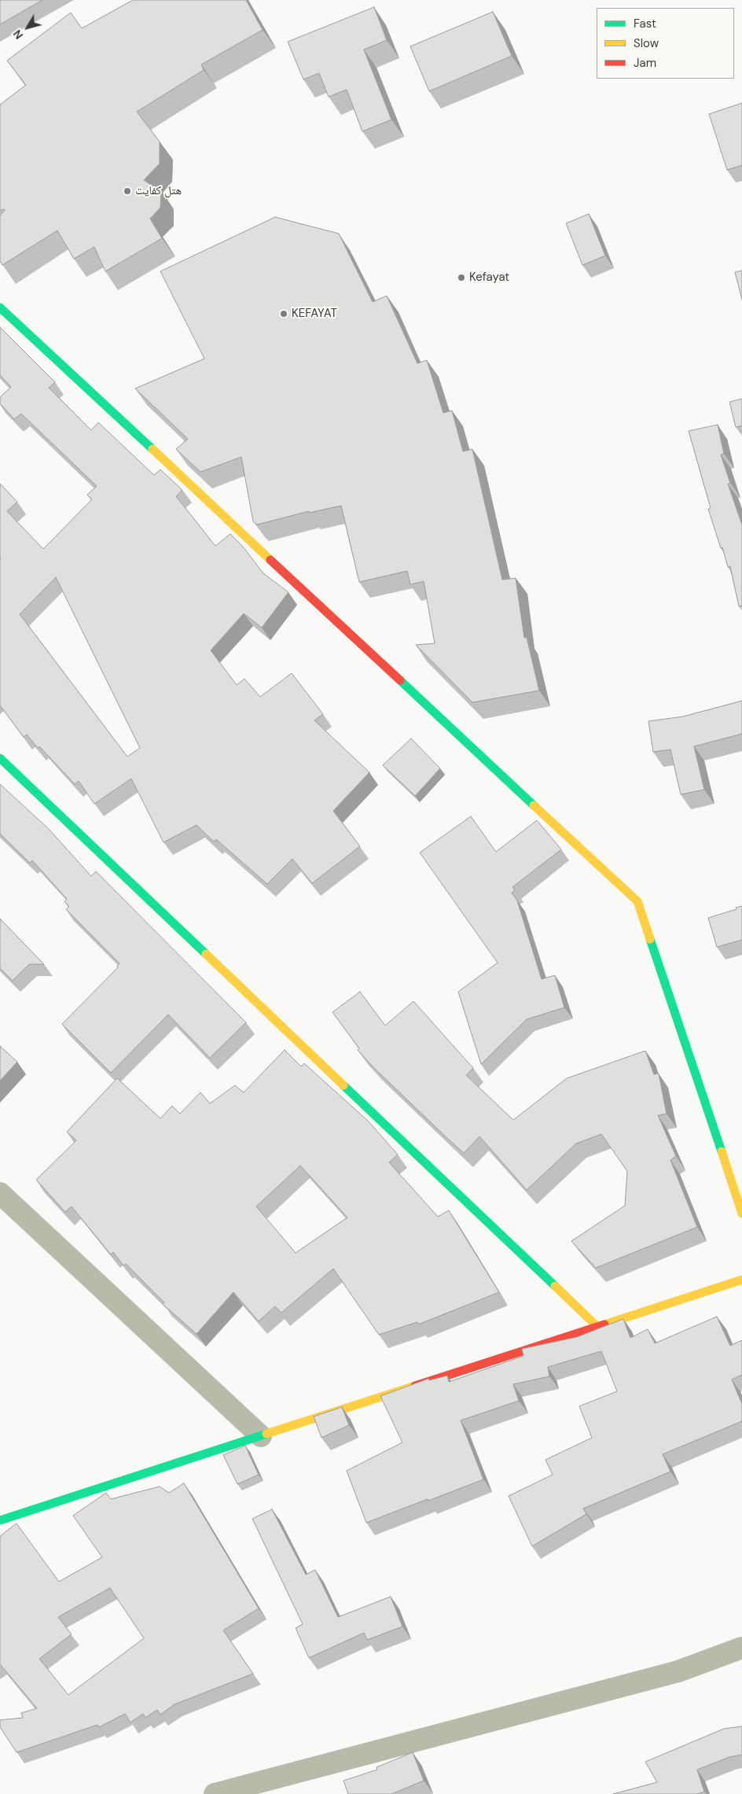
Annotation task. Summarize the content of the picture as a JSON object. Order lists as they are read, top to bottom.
{
  "places": ["هتل کفایت", "Kefayat", "KEFAYAT"],
  "legend": ["Fast", "Slow", "Jam"],
  "north": "bottom left"
}
